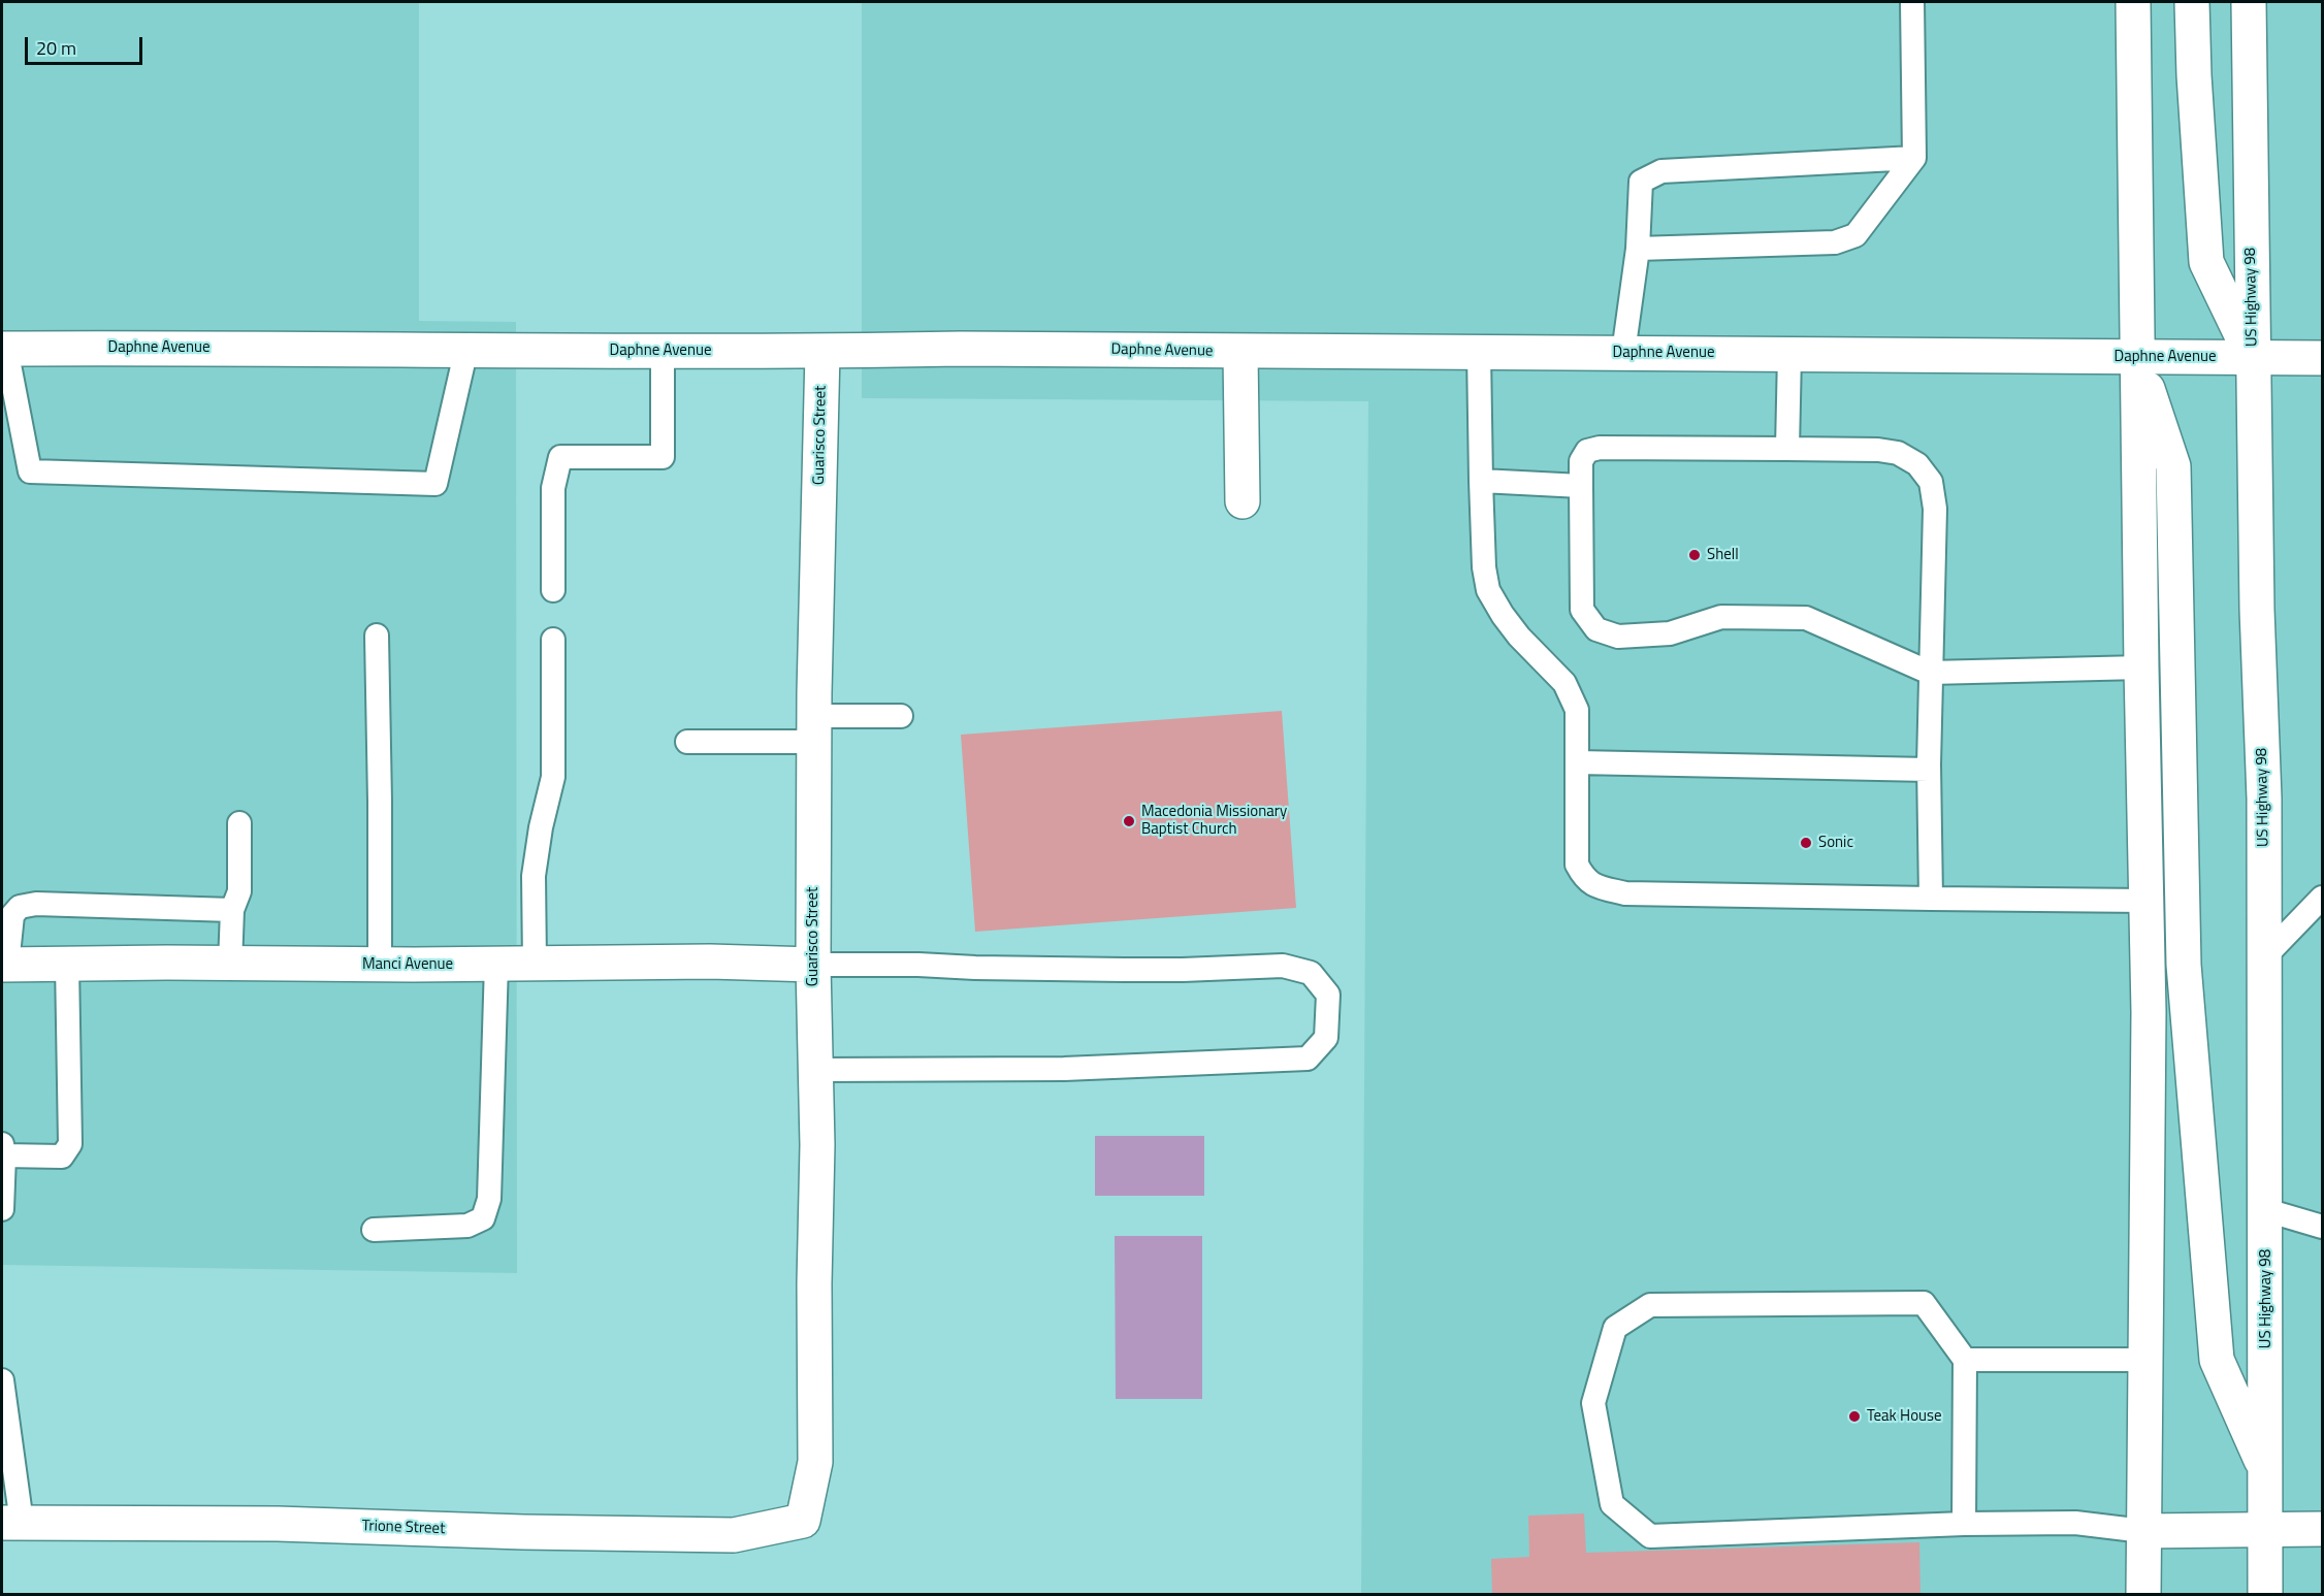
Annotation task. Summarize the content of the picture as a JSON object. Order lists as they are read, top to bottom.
{
  "streets": {
    "street": [
      "US Highway 98",
      "Daphne Avenue",
      "Guarisco Street",
      "Manci Avenue",
      "Trione Street"
    ]
  },
  "crossings": [
    ["US Highway 98", "Daphne Avenue"],
    ["Daphne Avenue", "Guarisco Street"],
    ["Guarisco Street", "Manci Avenue"],
    ["Guarisco Street", "Trione Street"]
  ],
  "places": [
    "Shell",
    "Macedonia Missionary Baptist Church",
    "Sonic",
    "Teak House"
  ],
  "scale_bar": "20 m"
}
